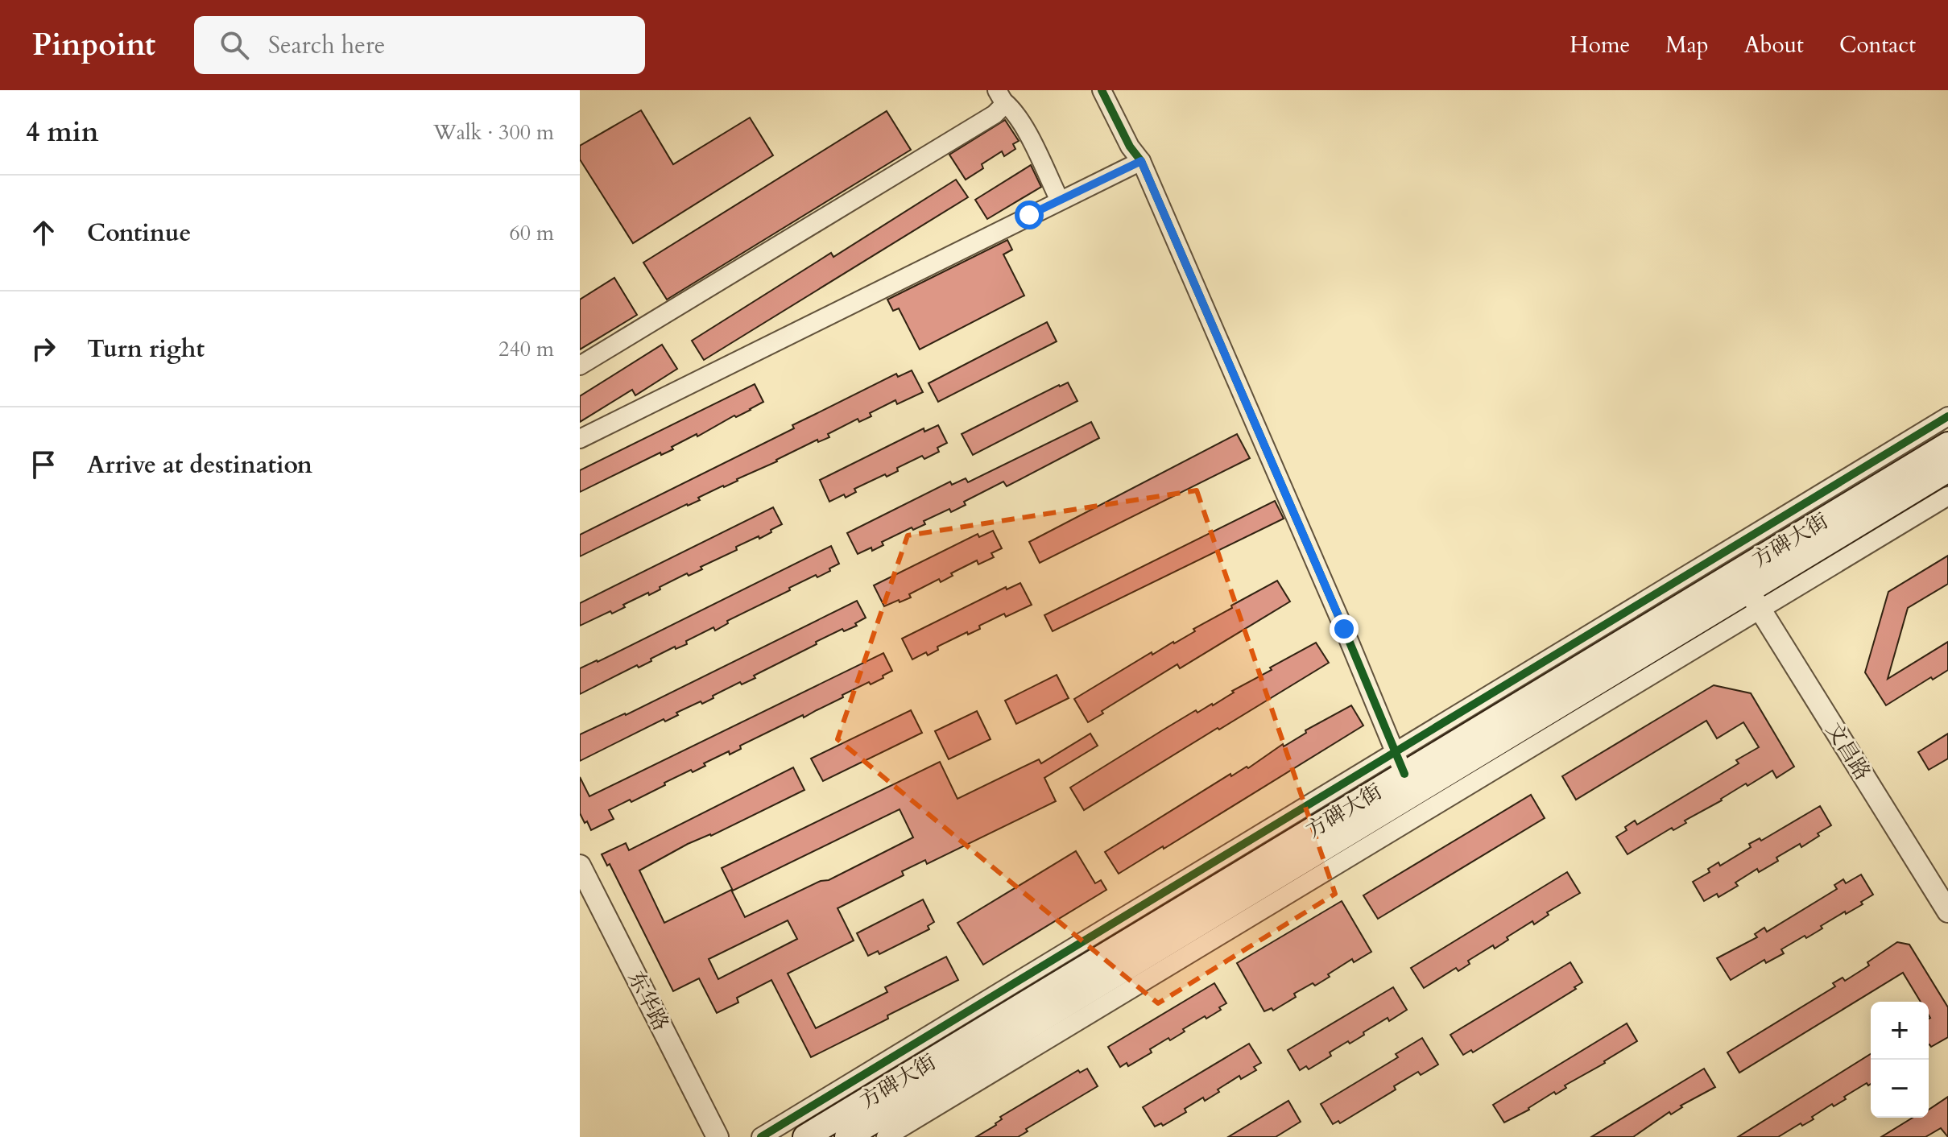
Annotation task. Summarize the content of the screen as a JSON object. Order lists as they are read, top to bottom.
{
  "streets": {
    "main road": ["方碑大街"],
    "street": ["文昌路", "东华路"]
  },
  "crossings": [
    ["方碑大街", "文昌路"]
  ],
  "page": {
    "header": "Pinpoint",
    "search": "Search here",
    "nav": [
      "Home",
      "Map",
      "About",
      "Contact"
    ],
    "heading": ["4 min", "Walk · 300 m"],
    "list": [
      ["Continue", "60 m"],
      ["Turn right", "240 m"],
      "Arrive at destination"
    ],
    "map_buttons": ["+", "−"]
  }
}
